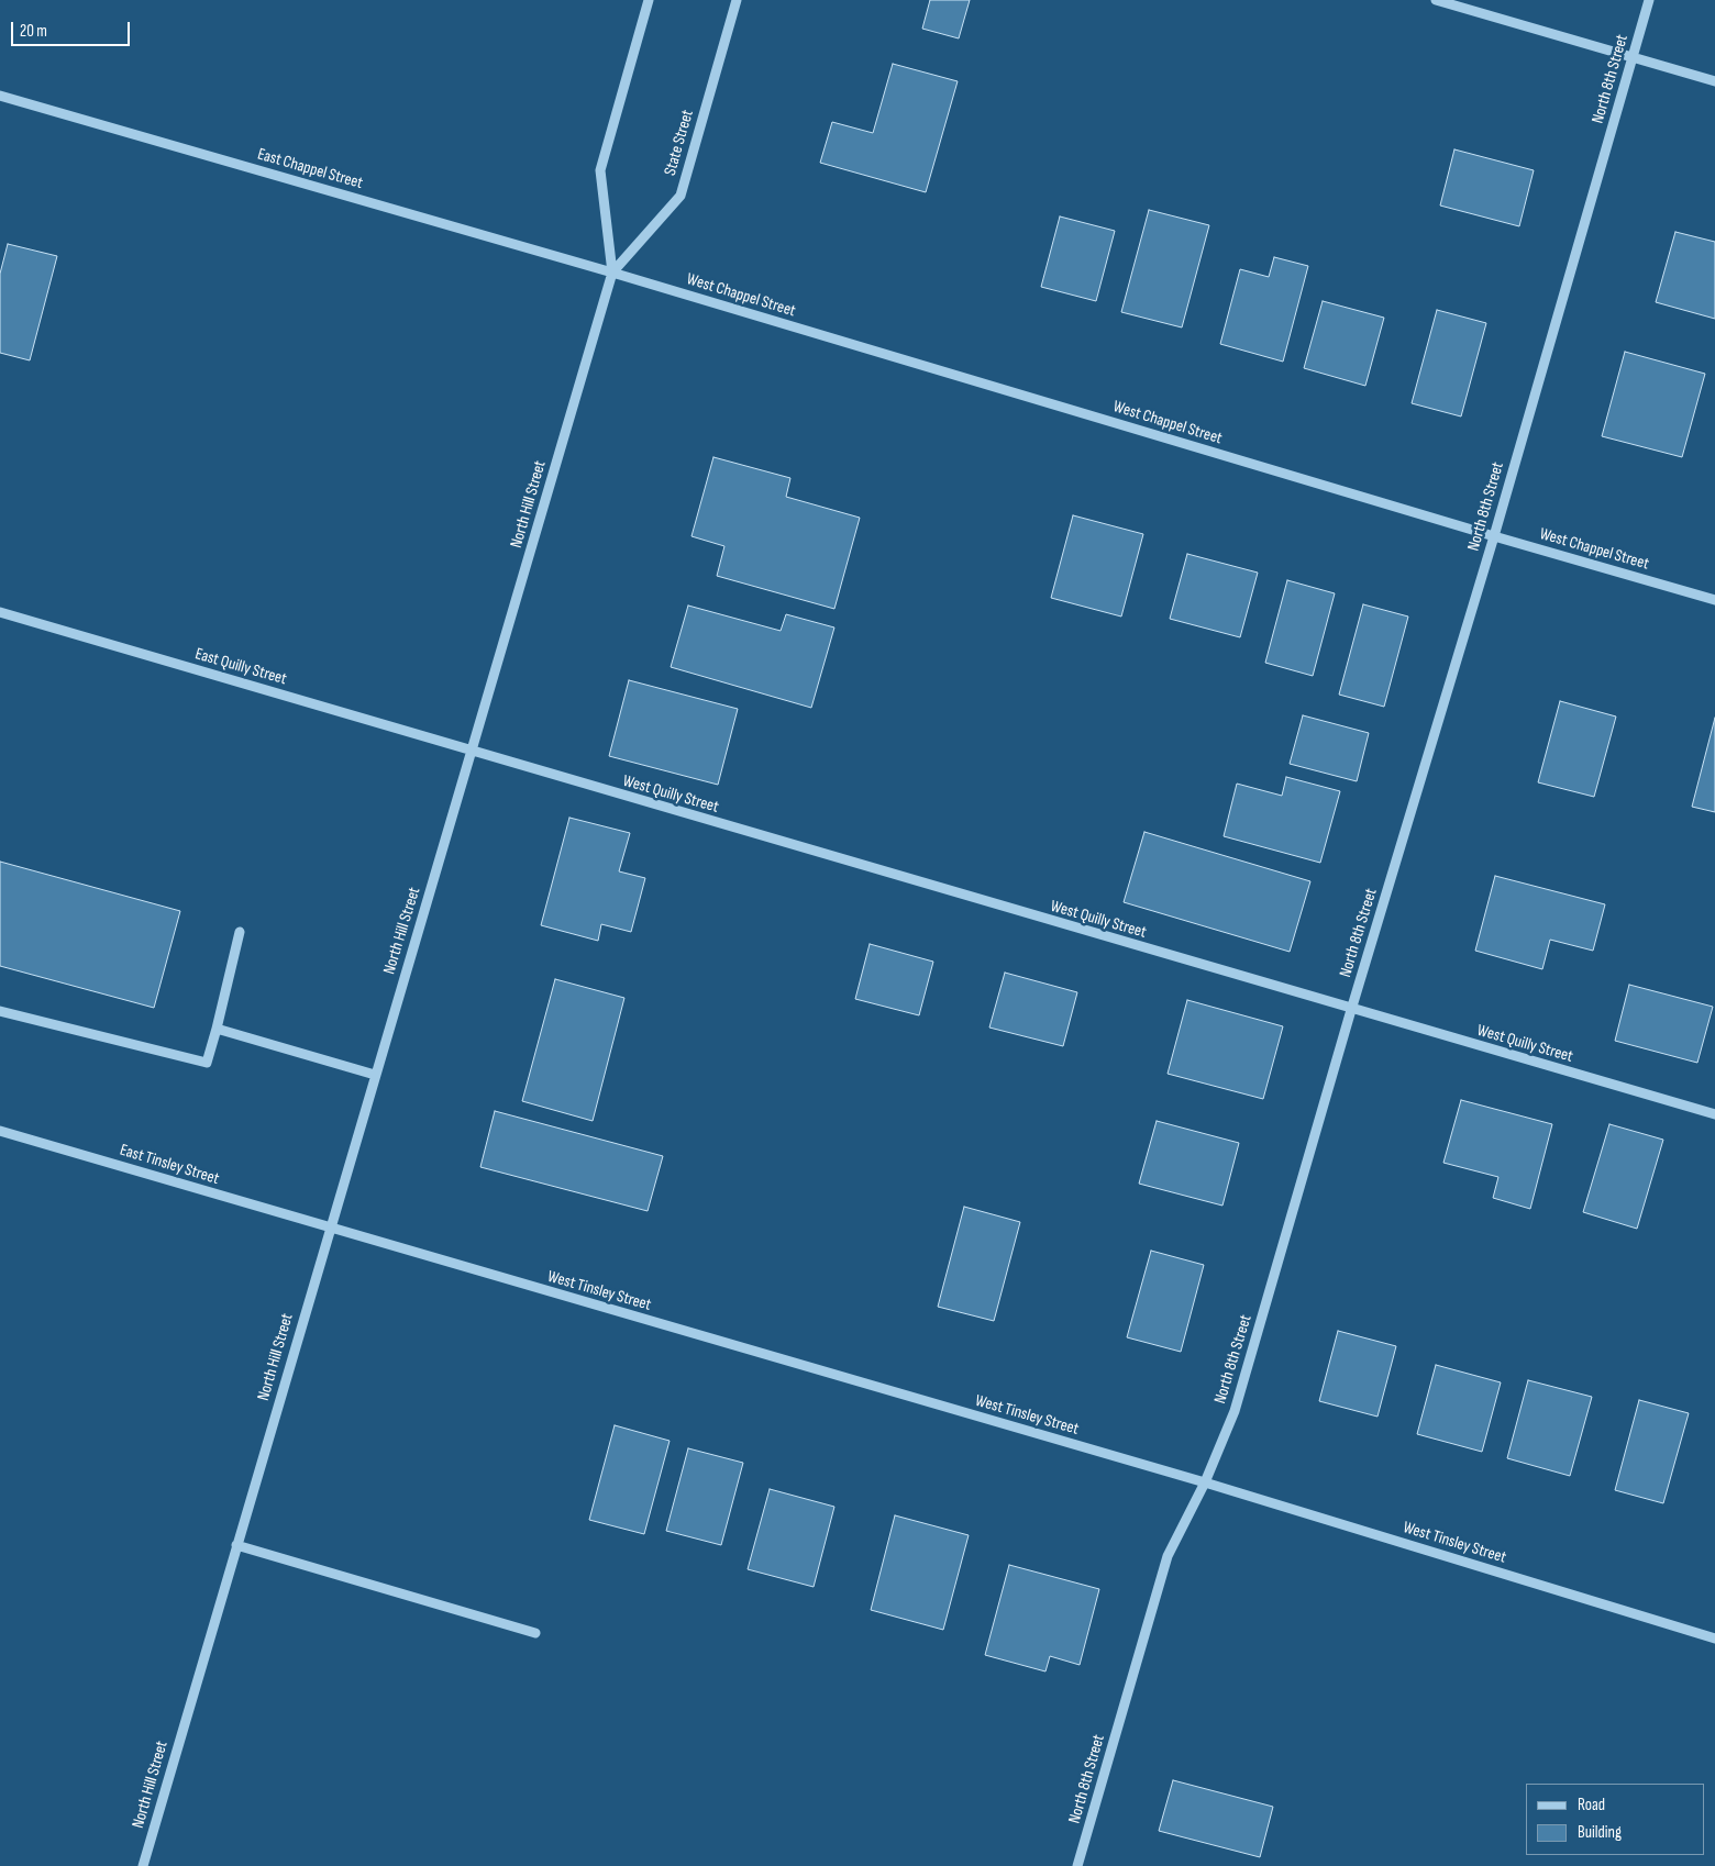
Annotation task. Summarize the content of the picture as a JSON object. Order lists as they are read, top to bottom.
{
  "streets": {
    "street": [
      "North 8th Street",
      "State Street",
      "East Chappel Street",
      "West Chappel Street",
      "North Hill Street",
      "East Quilly Street",
      "West Quilly Street",
      "East Tinsley Street",
      "West Tinsley Street"
    ]
  },
  "crossings": [
    ["North 8th Street", "West Chappel Street"],
    ["North 8th Street", "West Quilly Street"],
    ["North 8th Street", "West Tinsley Street"],
    ["State Street", "East Chappel Street"],
    ["State Street", "West Chappel Street"],
    ["State Street", "North Hill Street"],
    ["East Chappel Street", "West Chappel Street"],
    ["East Chappel Street", "North Hill Street"],
    ["West Chappel Street", "North Hill Street"],
    ["North Hill Street", "East Quilly Street"],
    ["North Hill Street", "West Quilly Street"],
    ["North Hill Street", "East Tinsley Street"],
    ["North Hill Street", "West Tinsley Street"],
    ["East Quilly Street", "West Quilly Street"],
    ["East Tinsley Street", "West Tinsley Street"]
  ],
  "legend": ["Road", "Building"],
  "scale_bar": "20 m"
}
